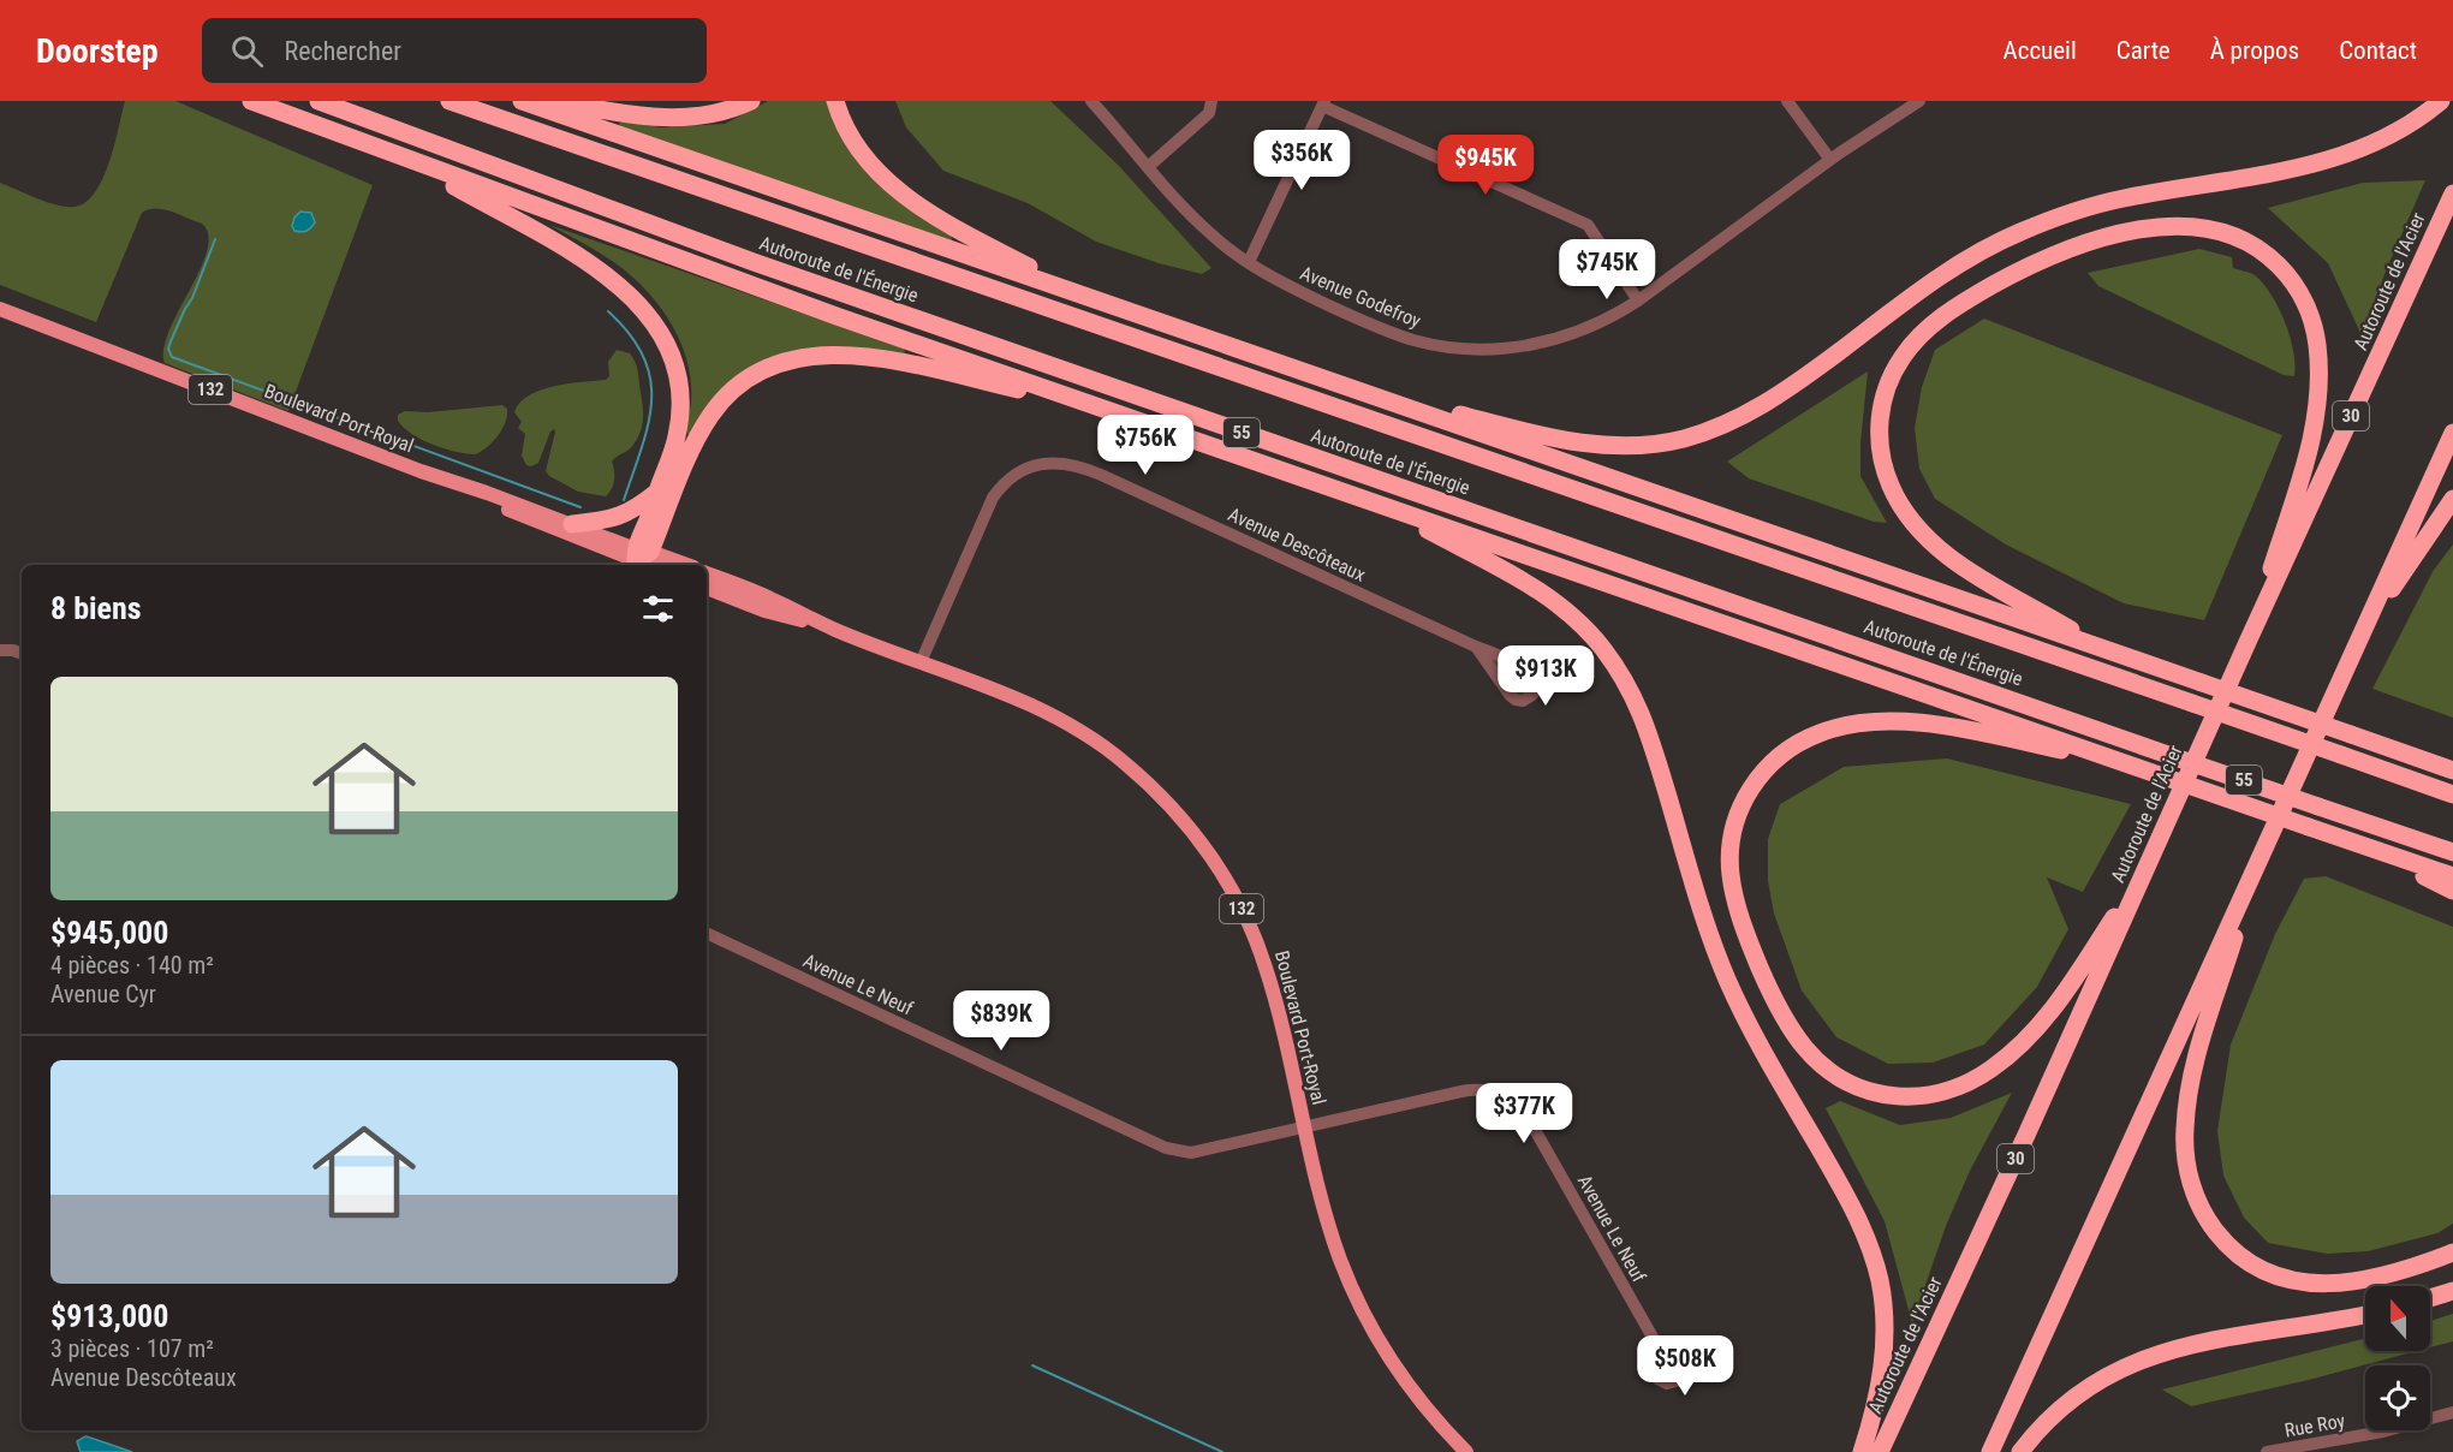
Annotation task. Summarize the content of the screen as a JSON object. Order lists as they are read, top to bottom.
{
  "streets": {
    "highway": [
      "Autoroute de l'Énergie",
      "Autoroute de l'Acier",
      "30",
      "55"
    ],
    "main road": ["132", "Boulevard Port-Royal"],
    "street": [
      "Avenue Godefroy",
      "Avenue Descôteaux",
      "Avenue Le Neuf",
      "Rue Roy"
    ]
  },
  "crossings": [
    ["Boulevard Port-Royal", "Avenue Descôteaux"],
    ["Boulevard Port-Royal", "Avenue Le Neuf"]
  ],
  "north": "top",
  "page": {
    "header": "Doorstep",
    "search": "Rechercher",
    "nav": [
      "Accueil",
      "Carte",
      "À propos",
      "Contact"
    ],
    "price": [
      "$356K",
      "$945K",
      "$745K",
      "$756K",
      "$913K",
      "$839K",
      "$377K",
      "$508K"
    ],
    "heading": "8 biens",
    "list": [
      {
        "name": "$945,000",
        "note": "4 pièces · 140 m² · Avenue Cyr"
      },
      {
        "name": "$913,000",
        "note": "3 pièces · 107 m² · Avenue Descôteaux"
      }
    ]
  }
}
